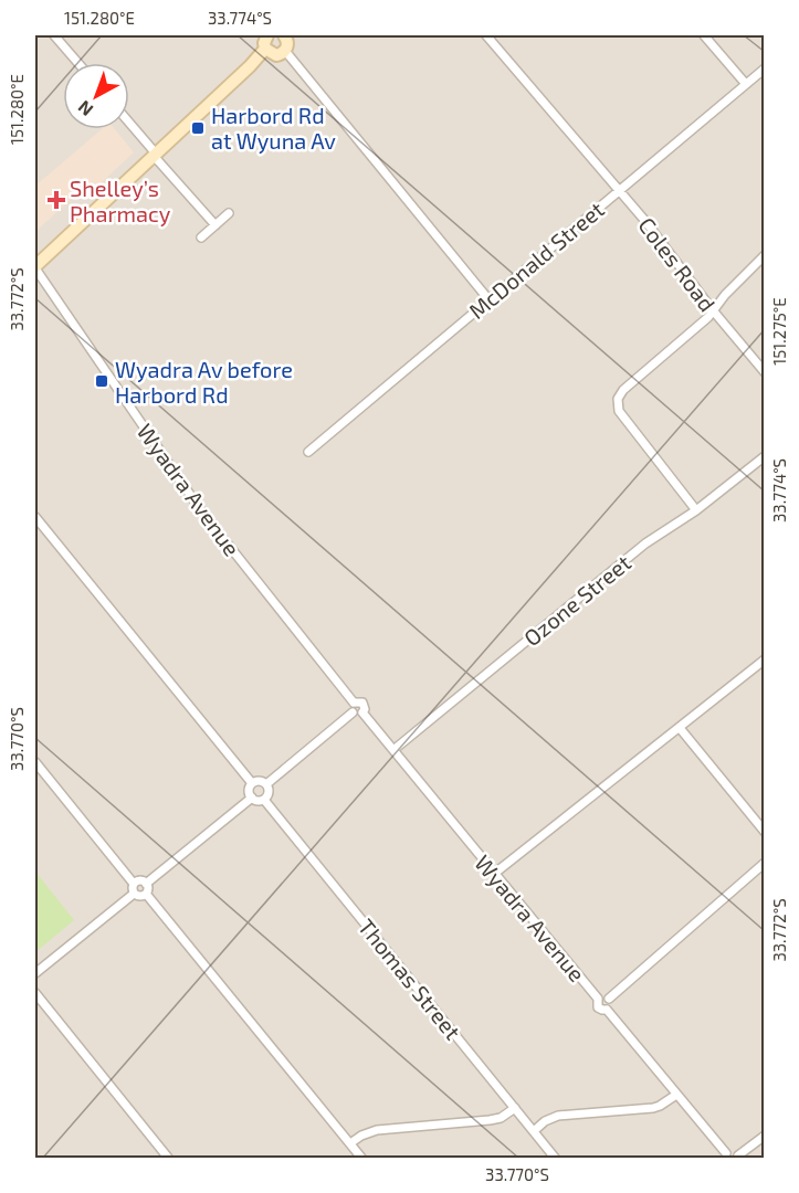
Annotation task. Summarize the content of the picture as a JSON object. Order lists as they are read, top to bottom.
{
  "streets": {
    "street": [
      "McDonald Street",
      "Coles Road",
      "Wyadra Avenue",
      "Ozone Street",
      "Thomas Street"
    ]
  },
  "crossings": [
    ["McDonald Street", "Coles Road"],
    ["Wyadra Avenue", "Ozone Street"]
  ],
  "places": {
    "transit": ["Harbord Rd at Wyuna Av", "Wyadra Av before Harbord Rd"],
    "health": ["Shelley’s Pharmacy"]
  },
  "north": "bottom left",
  "coordinates": [
    "151.280°E",
    "33.774°S",
    "33.772°S",
    "151.275°E",
    "33.770°S"
  ]
}
